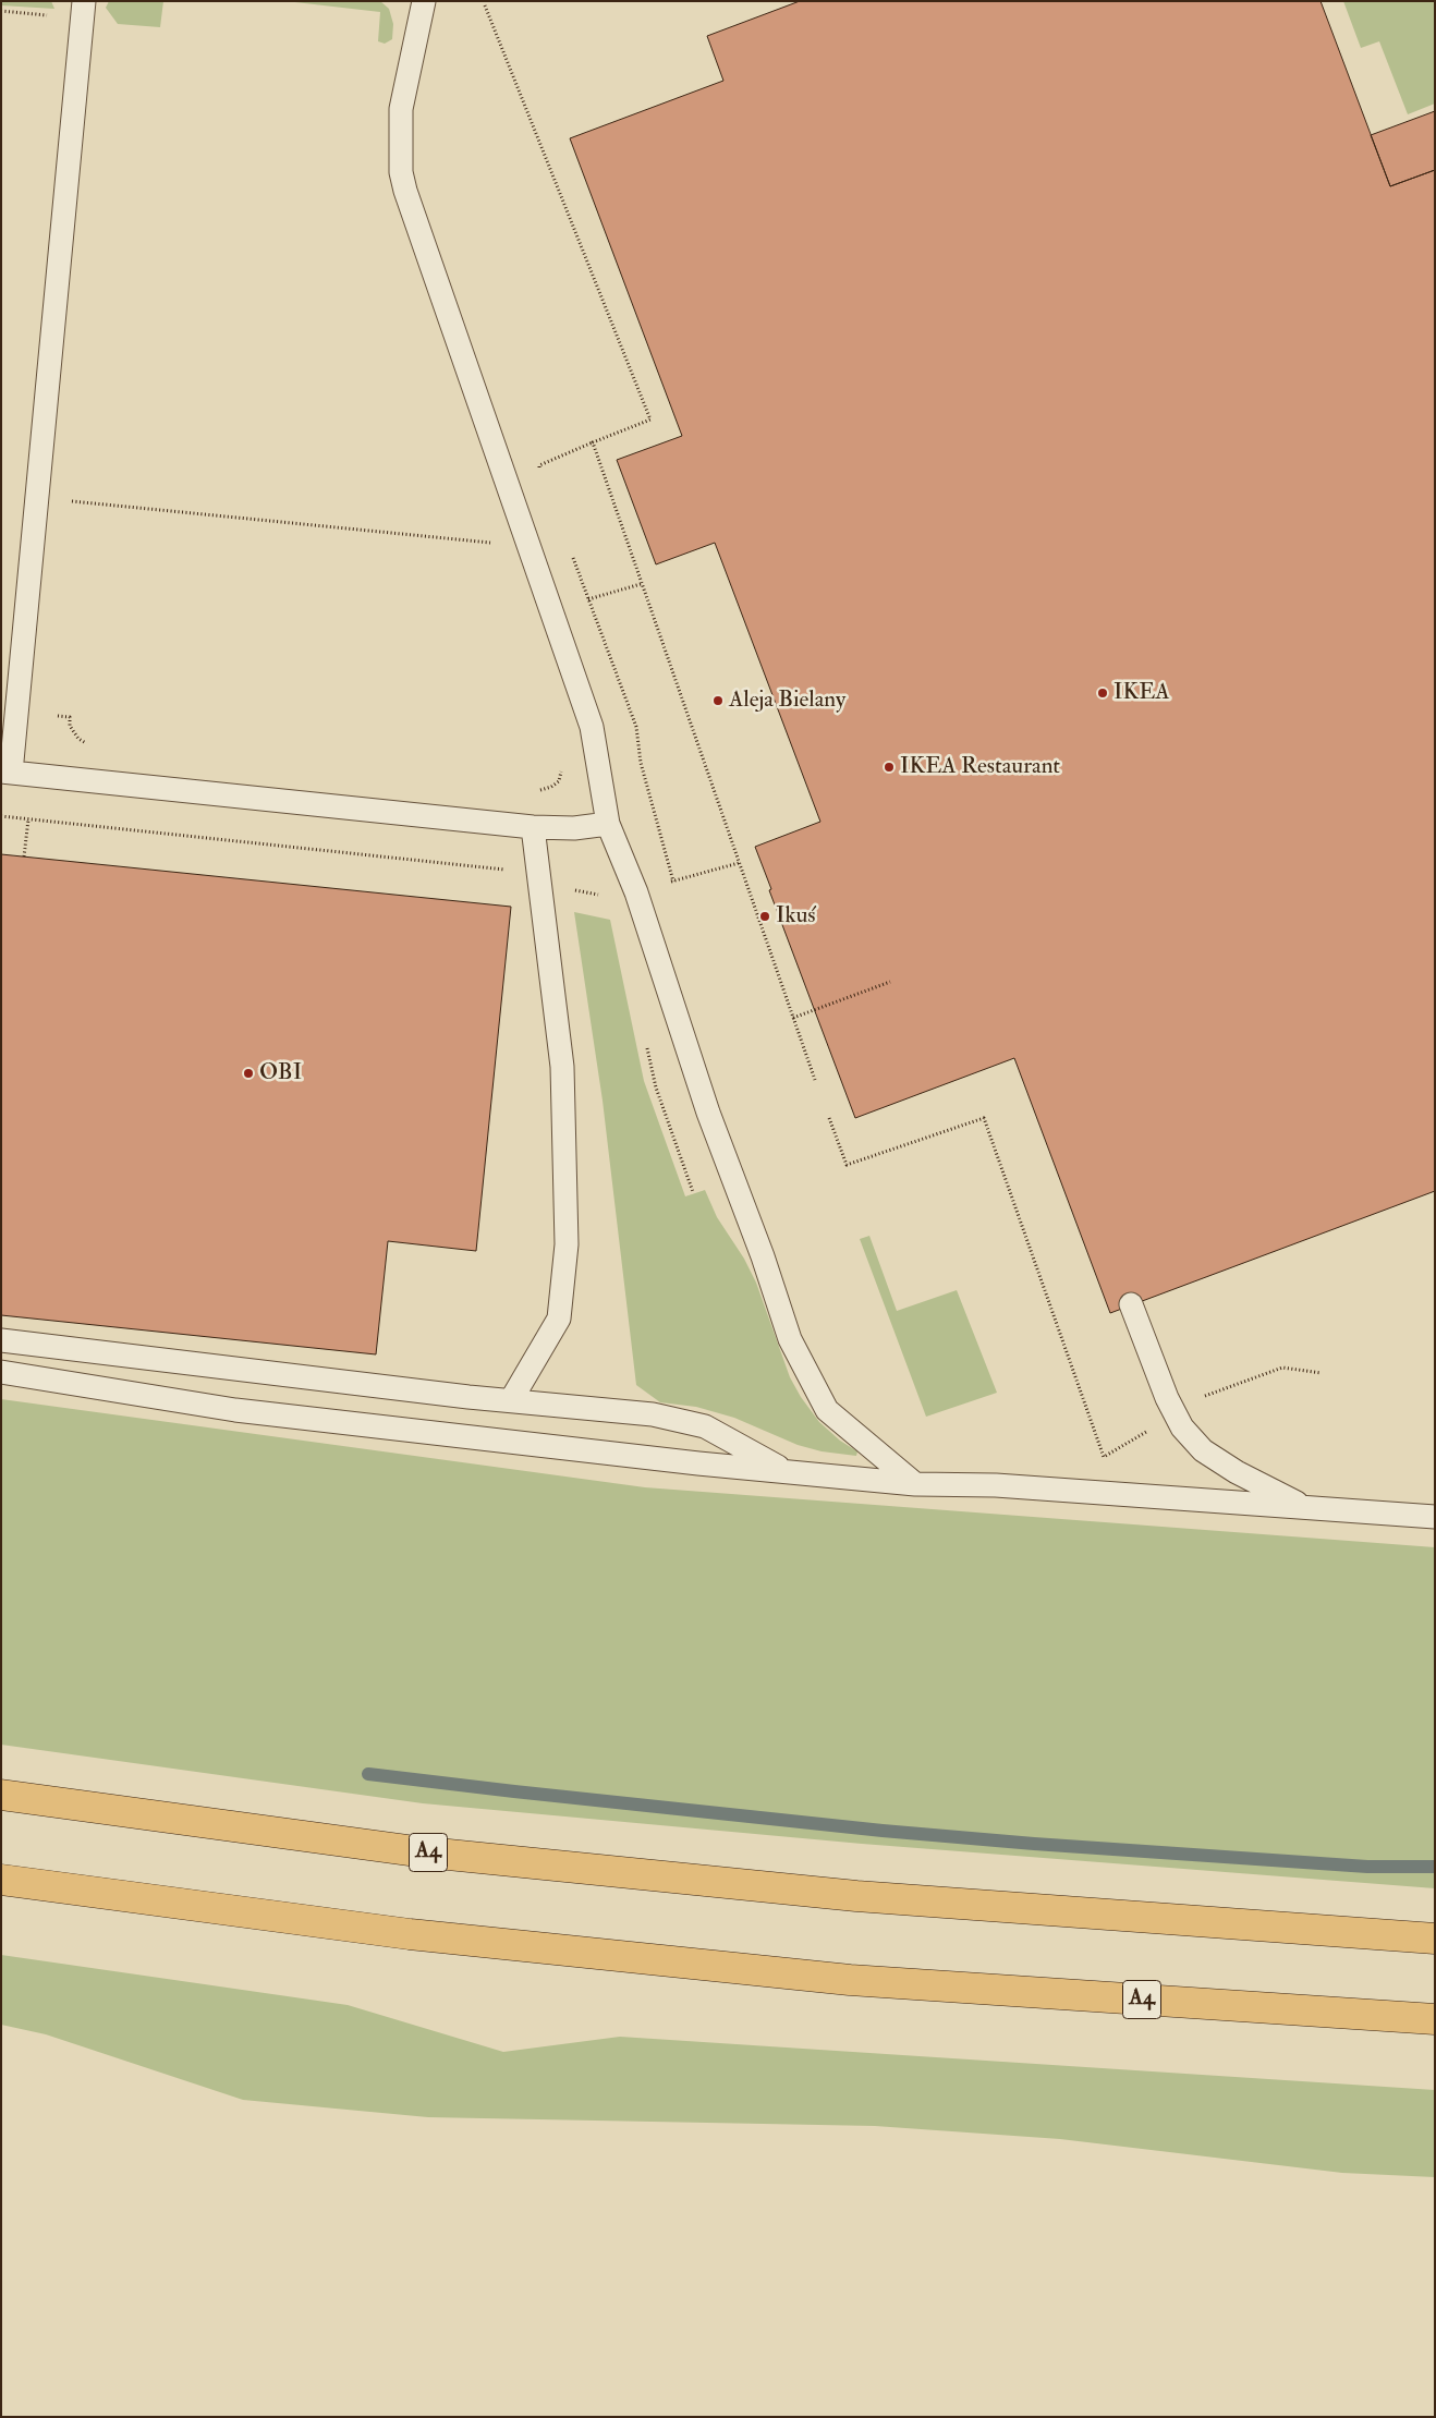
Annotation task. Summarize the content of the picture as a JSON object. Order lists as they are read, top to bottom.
{
  "streets": {
    "highway": ["A4"]
  },
  "places": [
    "IKEA",
    "Aleja Bielany",
    "IKEA Restaurant",
    "Ikuś",
    "OBI"
  ]
}
